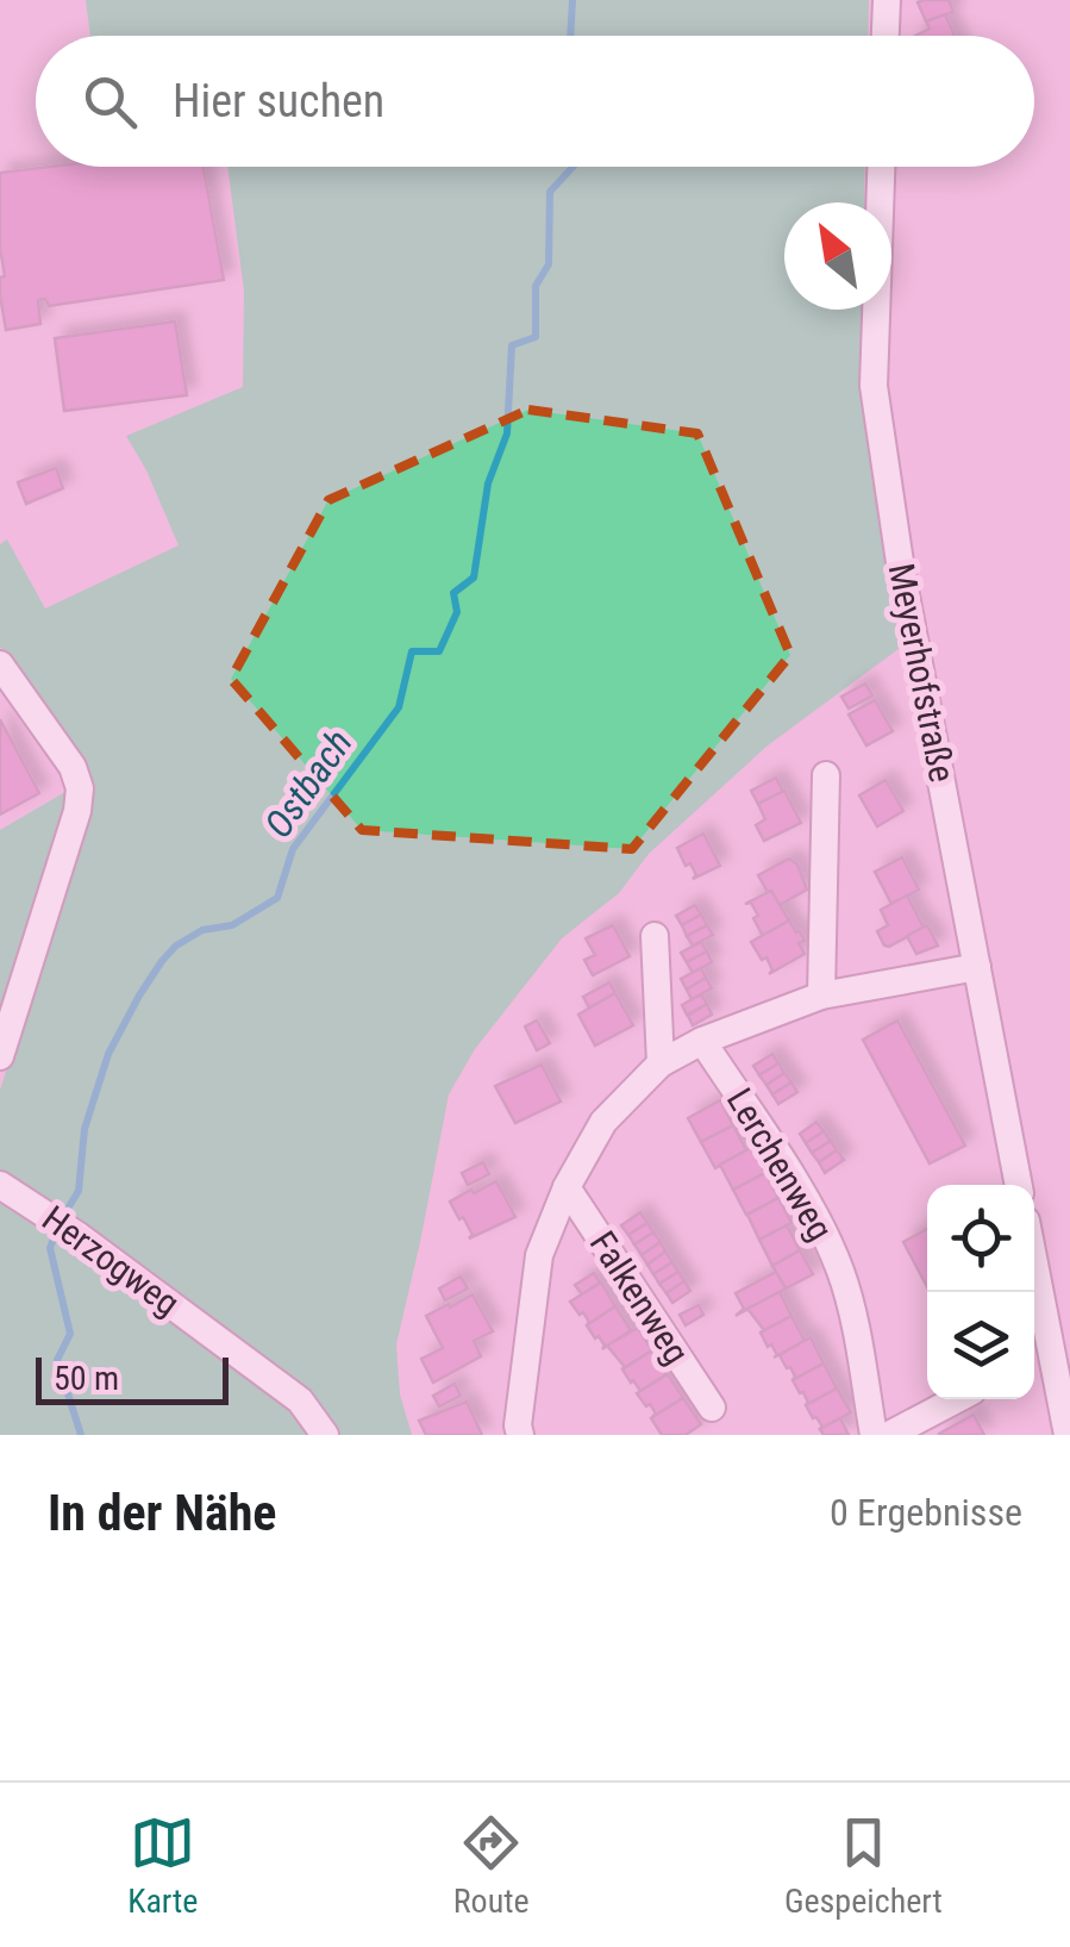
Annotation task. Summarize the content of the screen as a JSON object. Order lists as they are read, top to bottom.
{
  "streets": {
    "street": [
      "Meyerhofstraße",
      "Lerchenweg",
      "Herzogweg",
      "Falkenweg"
    ]
  },
  "water": ["Ostbach"],
  "scale_bar": "50 m",
  "north": "top left",
  "page": {
    "search": "Hier suchen",
    "scale": "50 m",
    "heading": ["In der Nähe", "0 Ergebnisse"],
    "nav": ["Karte", "Route", "Gespeichert"]
  }
}
